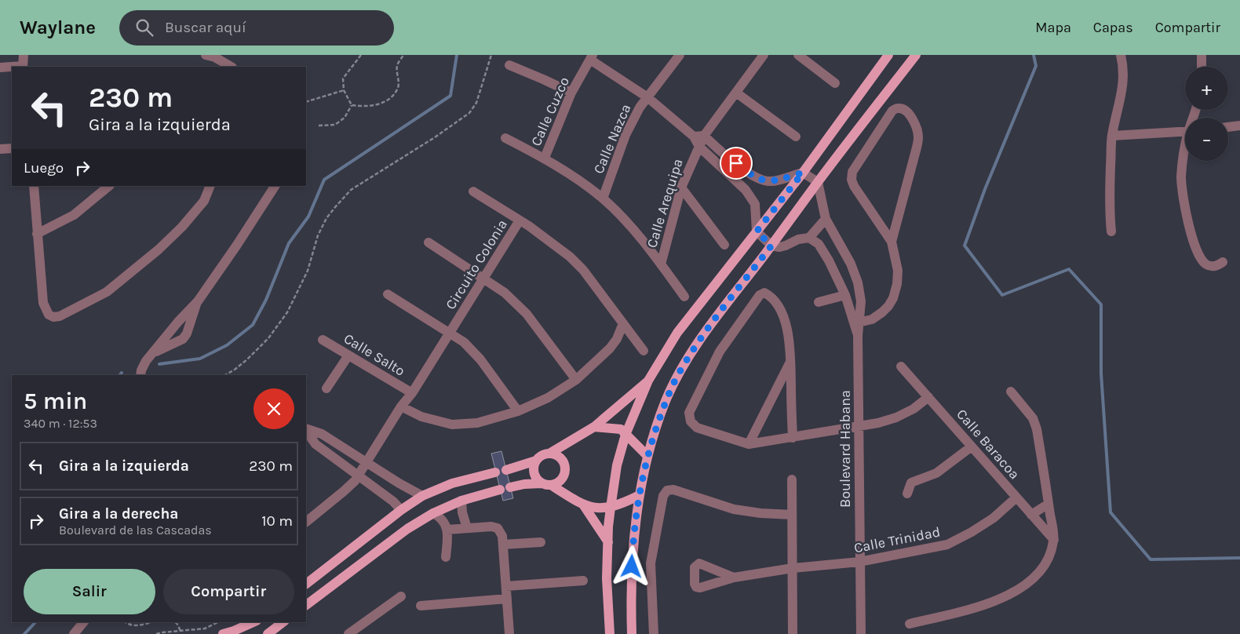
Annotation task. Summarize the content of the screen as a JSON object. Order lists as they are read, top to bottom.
{
  "streets": {
    "street": [
      "Calle Cuzco",
      "Calle Nazca",
      "Calle Arequipa",
      "Circuito Colonia",
      "Calle Salto",
      "Calle Baracoa",
      "Boulevard Habana",
      "Calle Trinidad"
    ]
  },
  "crossings": [
    ["Circuito Colonia", "Calle Salto"],
    ["Calle Baracoa", "Calle Trinidad"],
    ["Boulevard Habana", "Calle Trinidad"]
  ],
  "page": {
    "header": "Waylane",
    "search": "Buscar aquí",
    "nav": ["Mapa", "Capas", "Compartir"],
    "map_buttons": ["+", "−"],
    "turn": ["230 m", "Gira a la izquierda"],
    "then": "Luego",
    "heading": ["5 min", "340 m · 12:53"],
    "list": [
      {
        "name": "Gira a la izquierda",
        "value": "230 m"
      },
      {
        "name": "Gira a la derecha",
        "note": "Boulevard de las Cascadas",
        "value": "10 m"
      }
    ],
    "buttons": ["Salir", "Compartir"]
  }
}
